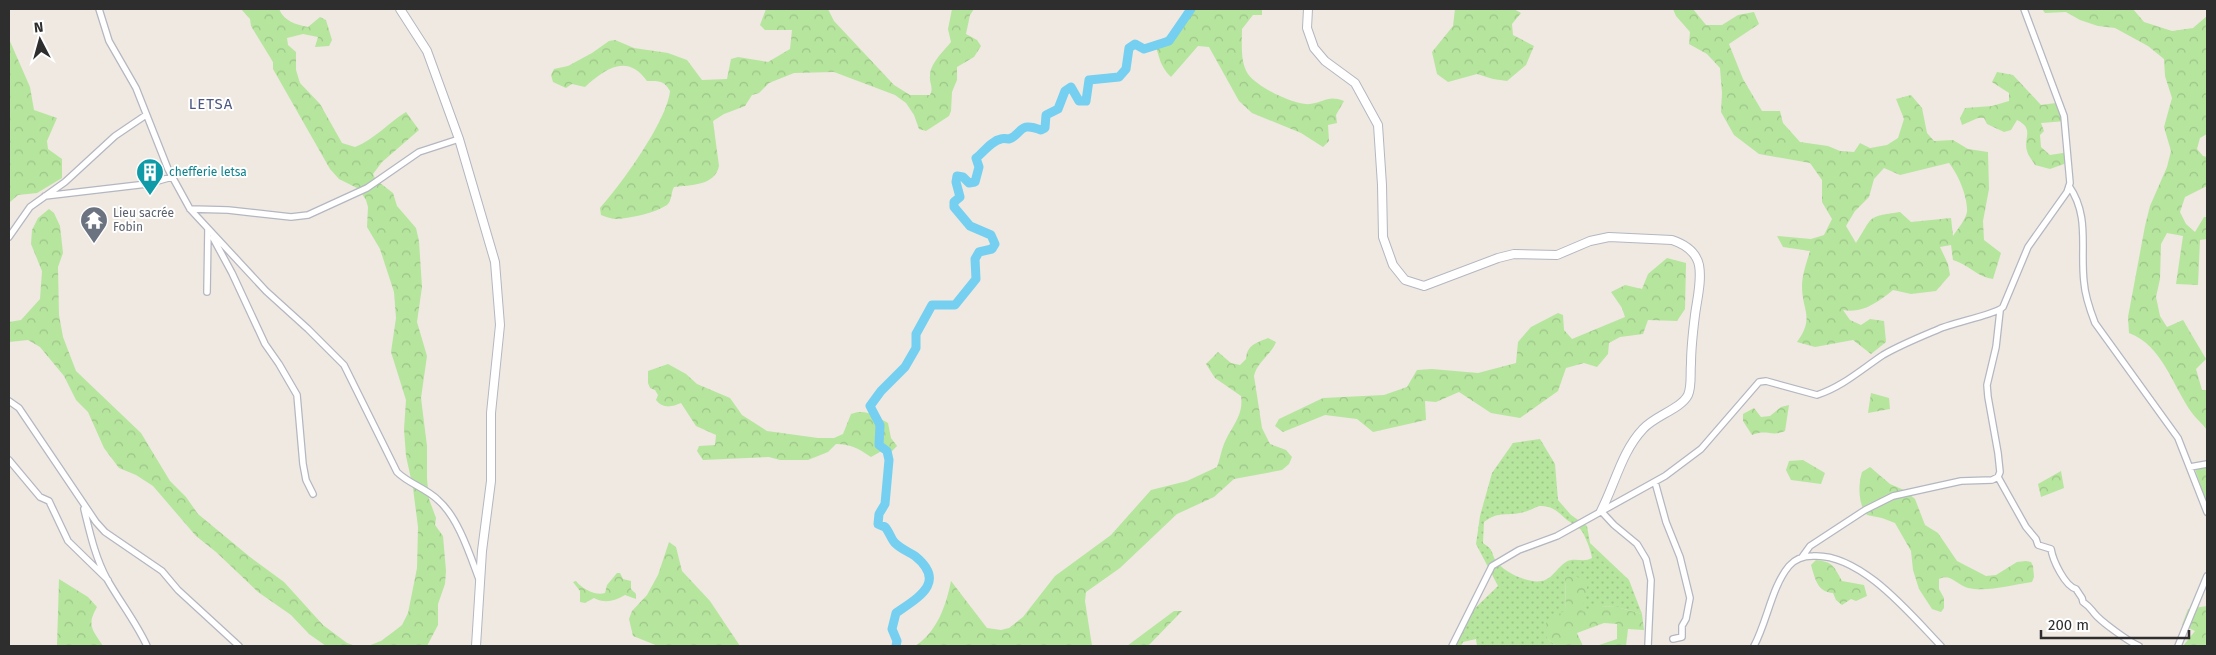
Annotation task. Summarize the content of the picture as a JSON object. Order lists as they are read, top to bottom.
{
  "districts": ["LETSA"],
  "places": {
    "building": ["chefferie letsa"],
    "temple": ["Lieu sacrée Fobin"]
  },
  "scale_bar": "200 m",
  "north": "top"
}
